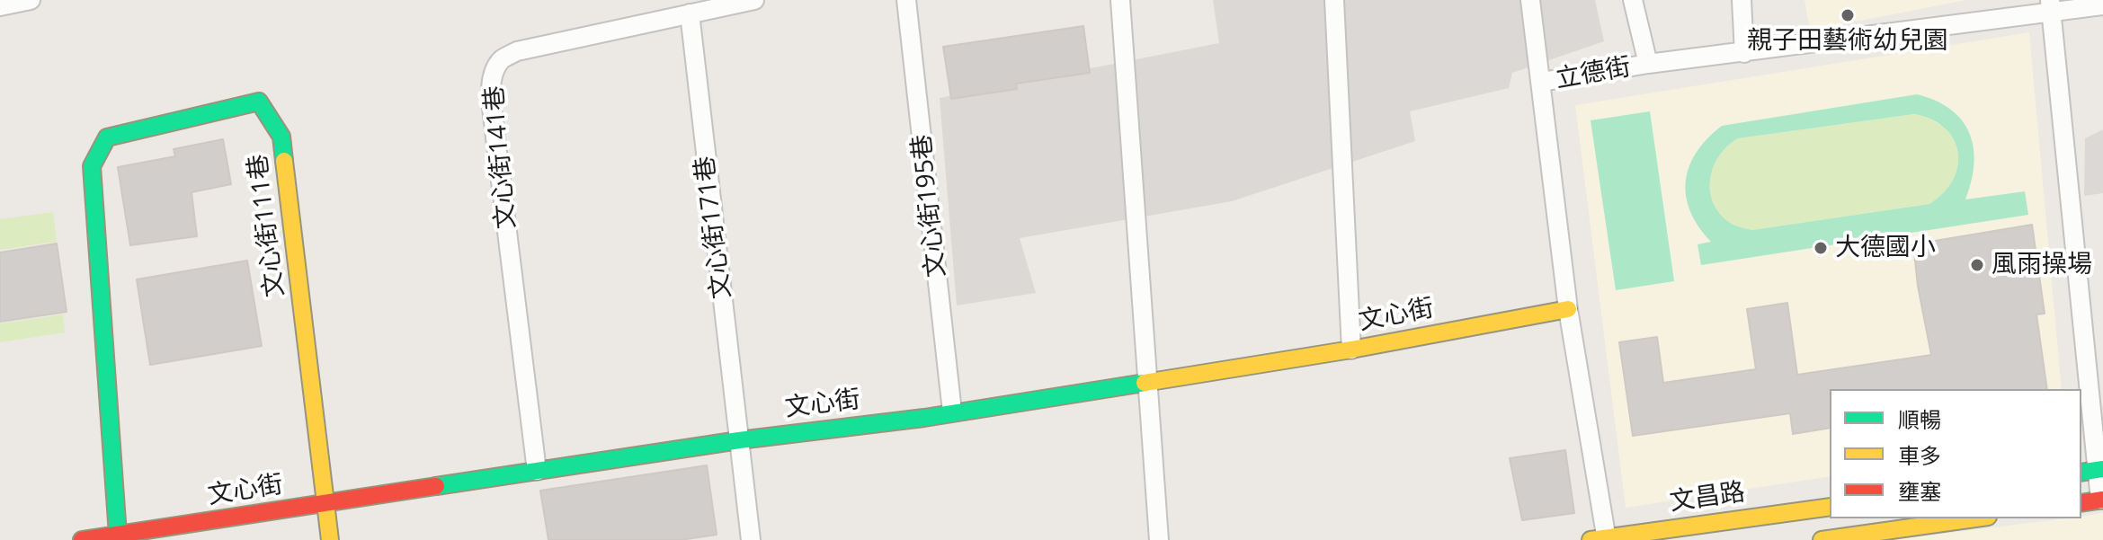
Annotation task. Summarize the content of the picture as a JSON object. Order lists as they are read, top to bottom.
{
  "streets": {
    "street": [
      "立德街",
      "文心街141巷",
      "文心街195巷",
      "文心街111巷",
      "文心街171巷",
      "文心街",
      "文昌路"
    ]
  },
  "crossings": [
    ["立德街", "文心街"],
    ["立德街", "文昌路"],
    ["文心街141巷", "文心街171巷"],
    ["文心街141巷", "文心街"],
    ["文心街195巷", "文心街"],
    ["文心街111巷", "文心街"],
    ["文心街171巷", "文心街"]
  ],
  "places": ["親子田藝術幼兒園", "大德國小", "風雨操場"],
  "legend": ["順暢", "車多", "壅塞"]
}
